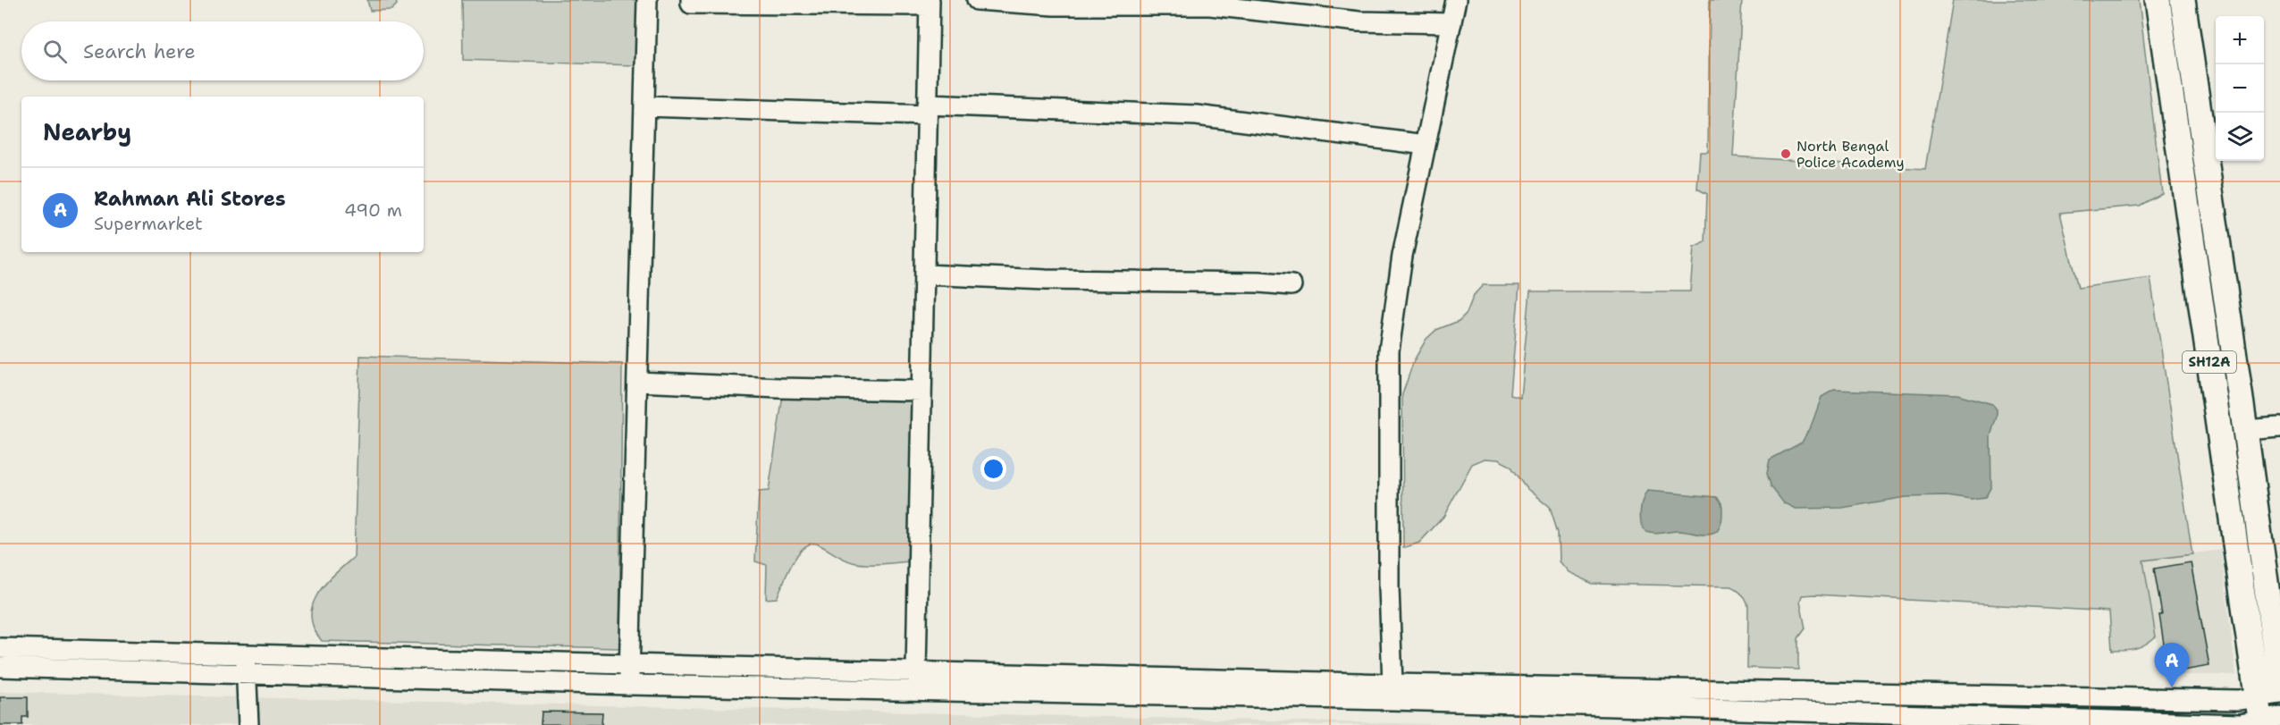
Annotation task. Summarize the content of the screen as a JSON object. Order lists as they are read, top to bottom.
{
  "streets": {
    "main road": ["SH12A"]
  },
  "places": ["North Bengal Police Academy"],
  "page": {
    "map_buttons": ["+", "−"],
    "search": "Search here",
    "heading": "Nearby",
    "list": [
      {
        "mark": "A",
        "name": "Rahman Ali Stores",
        "note": "Supermarket",
        "value": "490 m"
      }
    ],
    "pins": "A"
  }
}
